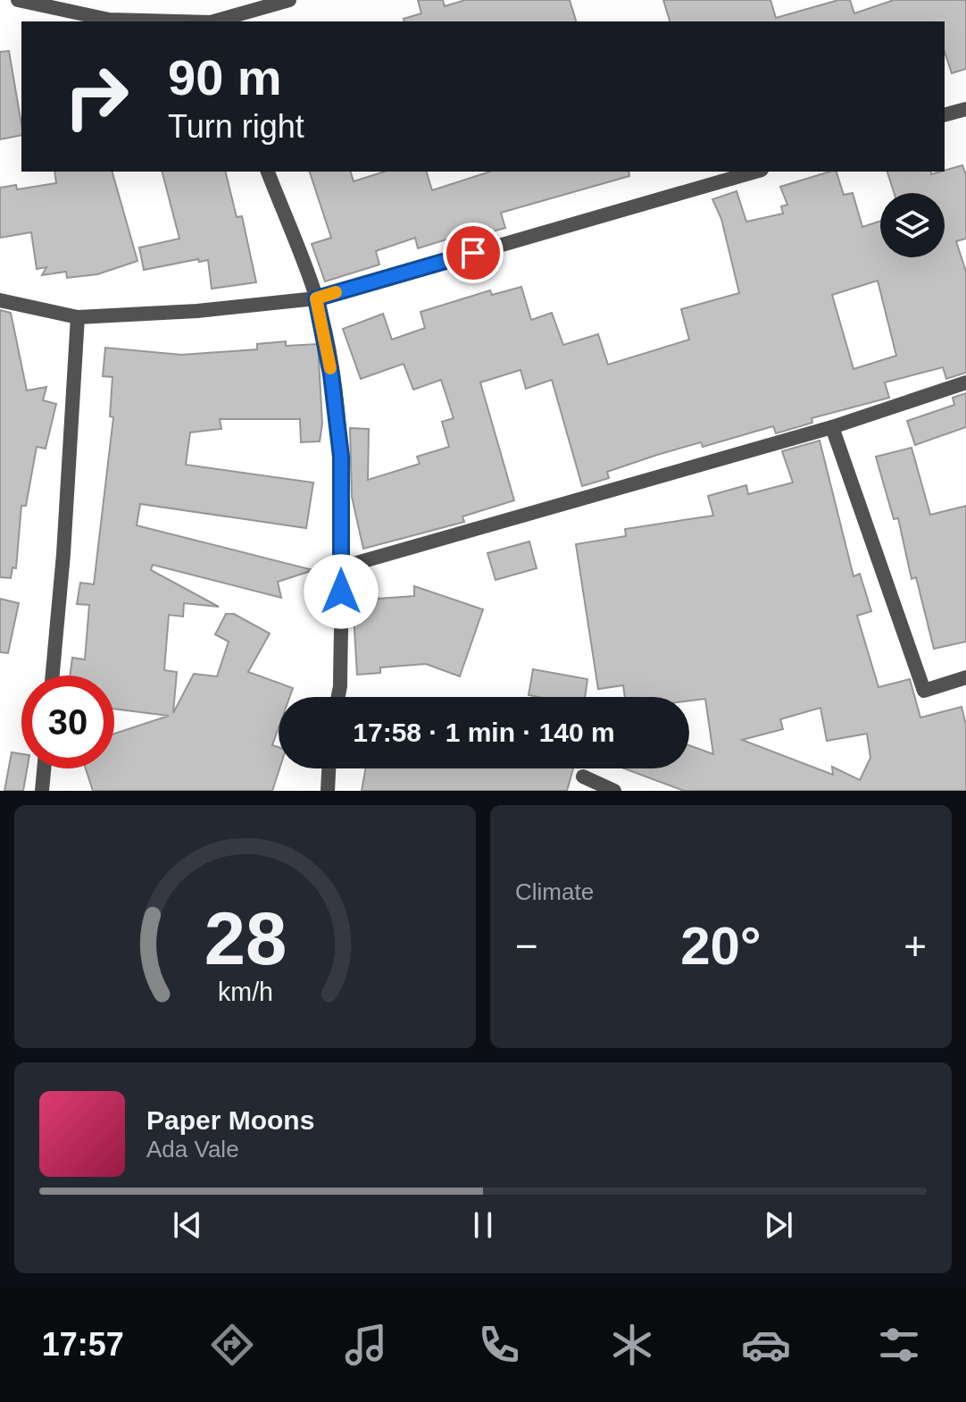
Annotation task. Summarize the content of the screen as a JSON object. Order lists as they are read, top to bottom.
{
  "page": {
    "turn": ["90 m", "Turn right"],
    "limit": "30",
    "trip": "17:58 · 1 min · 140 m",
    "tile": "Climate",
    "heat": ["−", "20°", "+"],
    "song": ["Paper Moons", "Ada Vale"],
    "tabs": "17:57",
    "gauge": ["28", "km/h"]
  }
}
